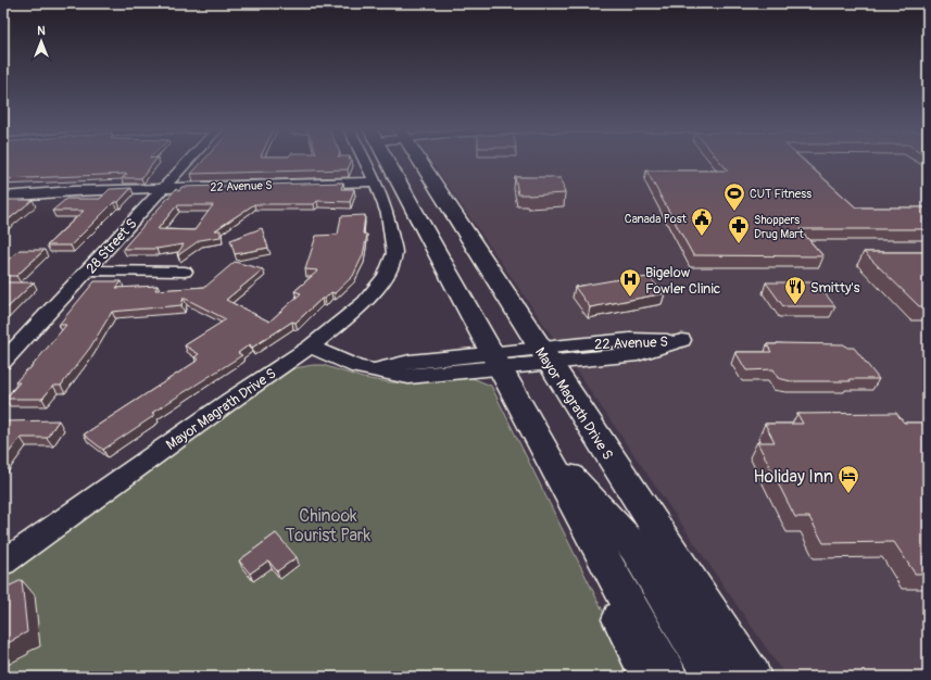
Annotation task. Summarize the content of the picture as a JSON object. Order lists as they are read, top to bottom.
{
  "streets": {
    "main road": ["Mayor Magrath Drive S"],
    "street": ["22 Avenue S", "28 Street S"]
  },
  "crossings": [
    ["22 Avenue S", "28 Street S"],
    ["22 Avenue S", "Mayor Magrath Drive S"]
  ],
  "parks": ["Chinook Tourist Park"],
  "places": {
    "sports": ["CUT Fitness"],
    "public building": ["Canada Post"],
    "pharmacy": ["Shoppers Drug Mart"],
    "hospital": ["Bigelow Fowler Clinic"],
    "restaurant": ["Smitty's"],
    "hotel": ["Holiday Inn"]
  },
  "north": "top"
}
